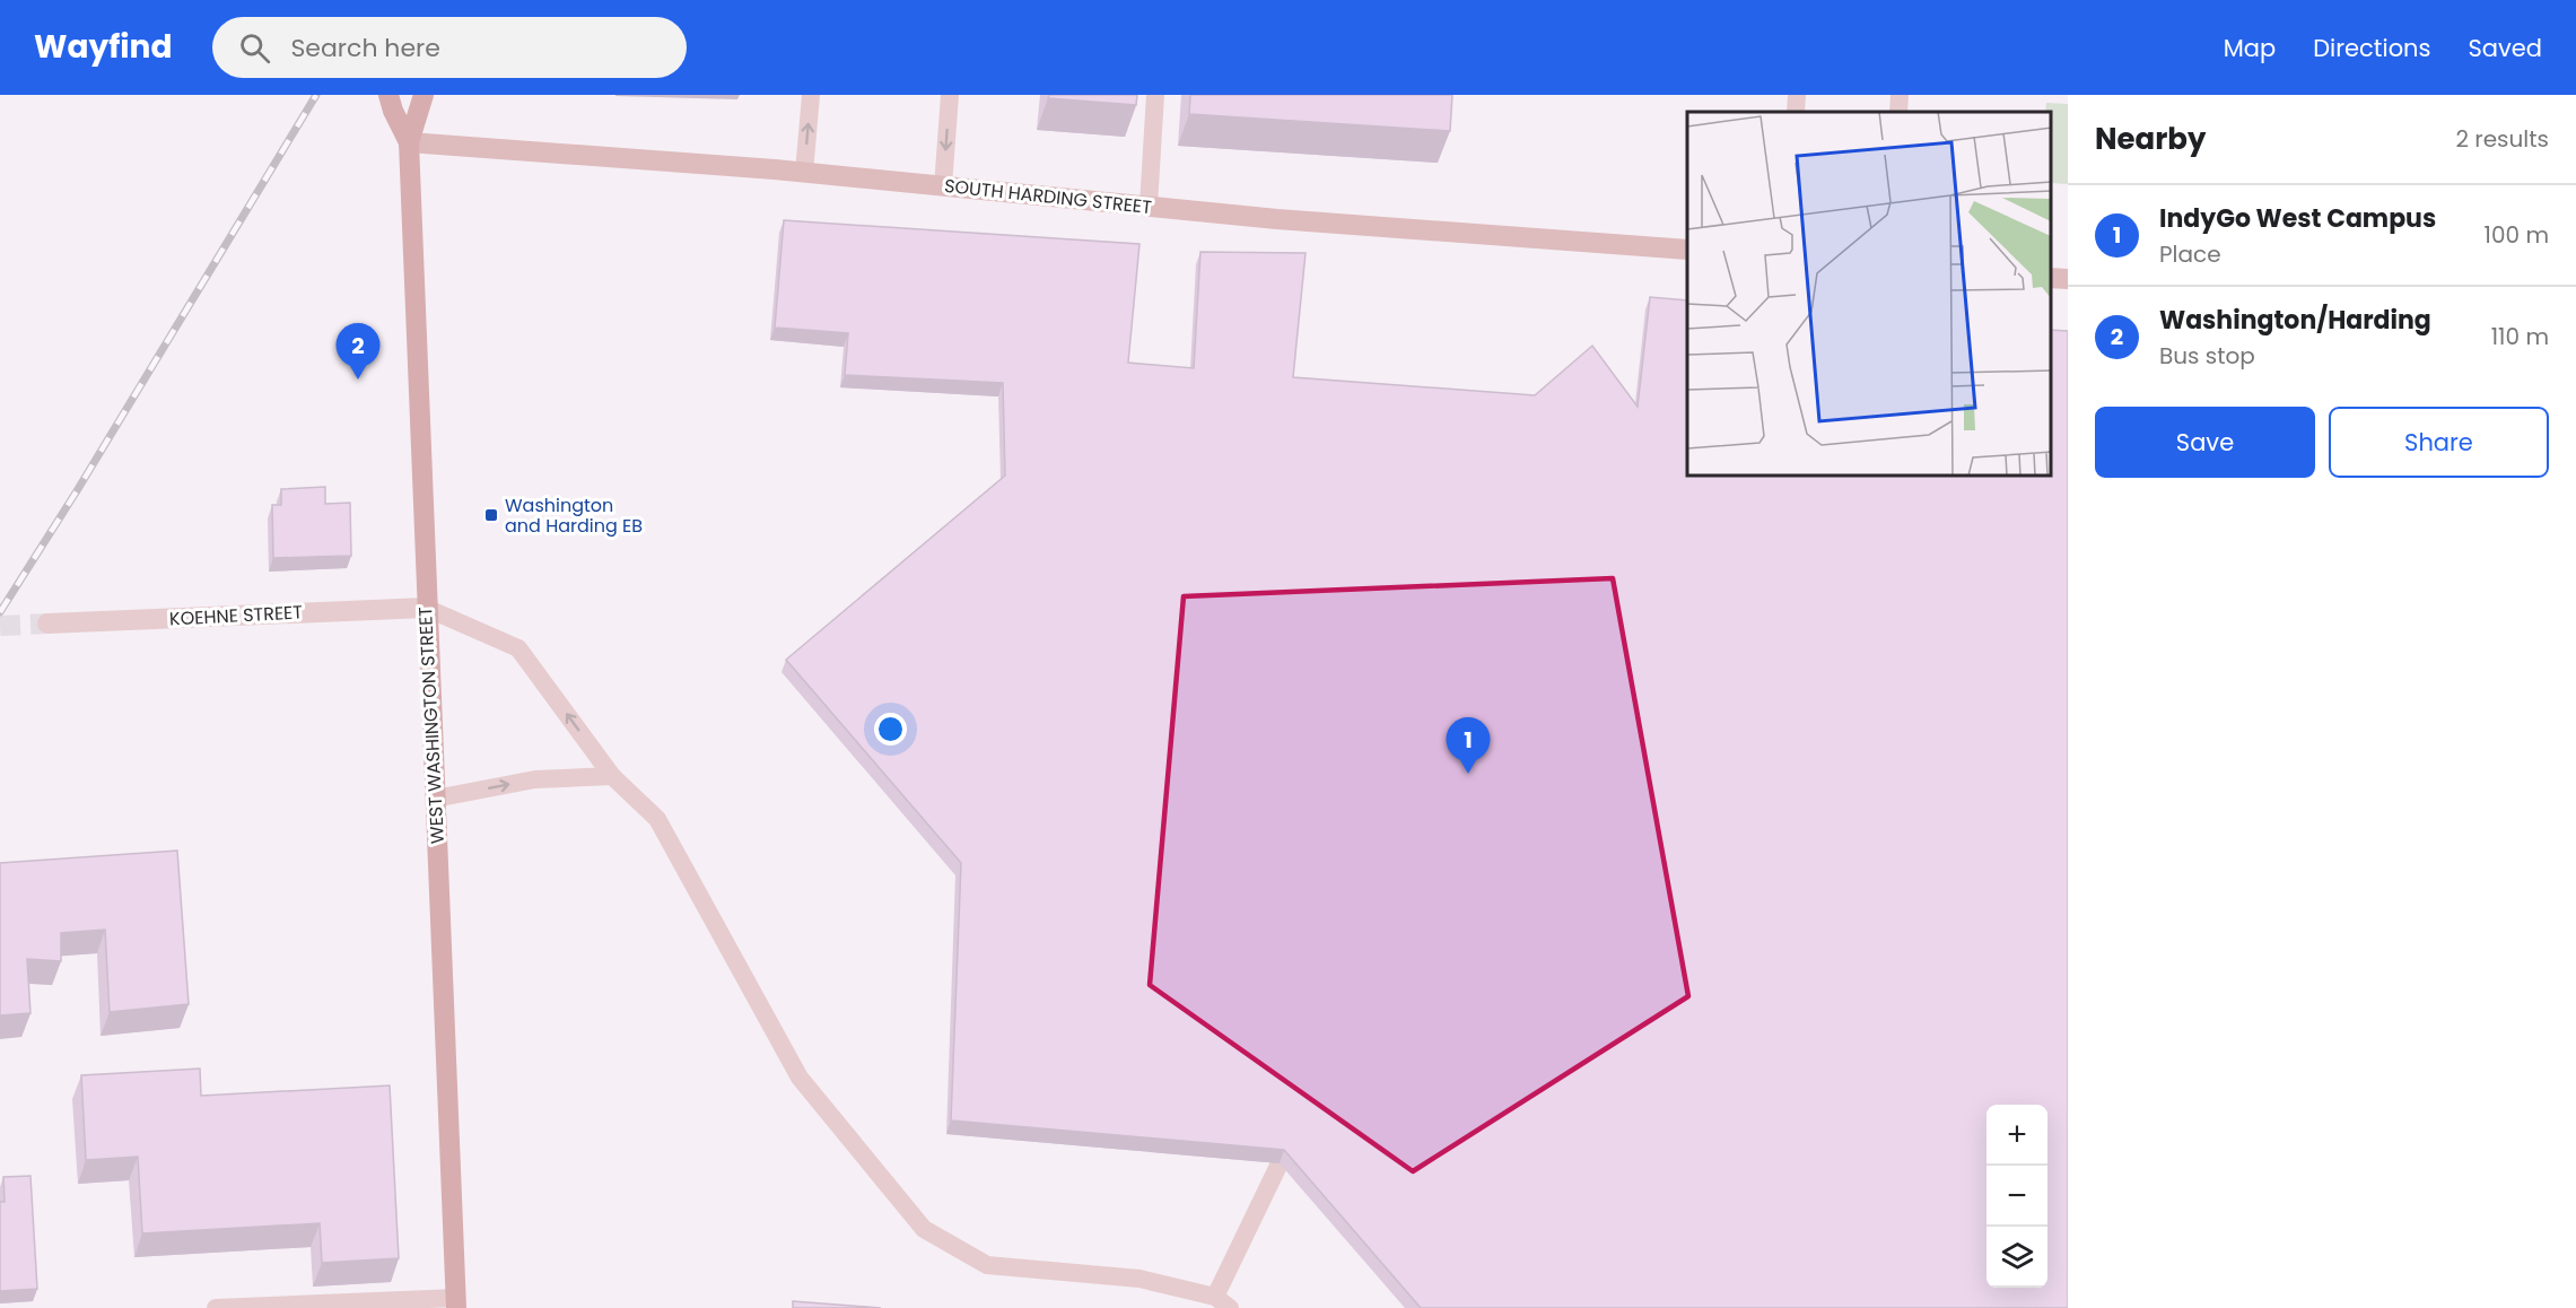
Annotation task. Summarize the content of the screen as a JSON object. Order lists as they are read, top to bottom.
{
  "streets": {
    "main road": ["WEST WASHINGTON STREET"],
    "street": ["SOUTH HARDING STREET", "KOEHNE STREET"]
  },
  "crossings": [
    ["SOUTH HARDING STREET", "WEST WASHINGTON STREET"],
    ["KOEHNE STREET", "WEST WASHINGTON STREET"]
  ],
  "places": {
    "transit": ["Washington and Harding EB"]
  },
  "page": {
    "header": "Wayfind",
    "search": "Search here",
    "nav": ["Map", "Directions", "Saved"],
    "heading": ["Nearby", "2 results"],
    "list": [
      {
        "mark": "1",
        "name": "IndyGo West Campus",
        "note": "Place",
        "value": "100 m"
      },
      {
        "mark": "2",
        "name": "Washington/Harding",
        "note": "Bus stop",
        "value": "110 m"
      }
    ],
    "pins": ["2", "1"],
    "buttons": ["Save", "Share"],
    "map_buttons": ["+", "−"]
  }
}
